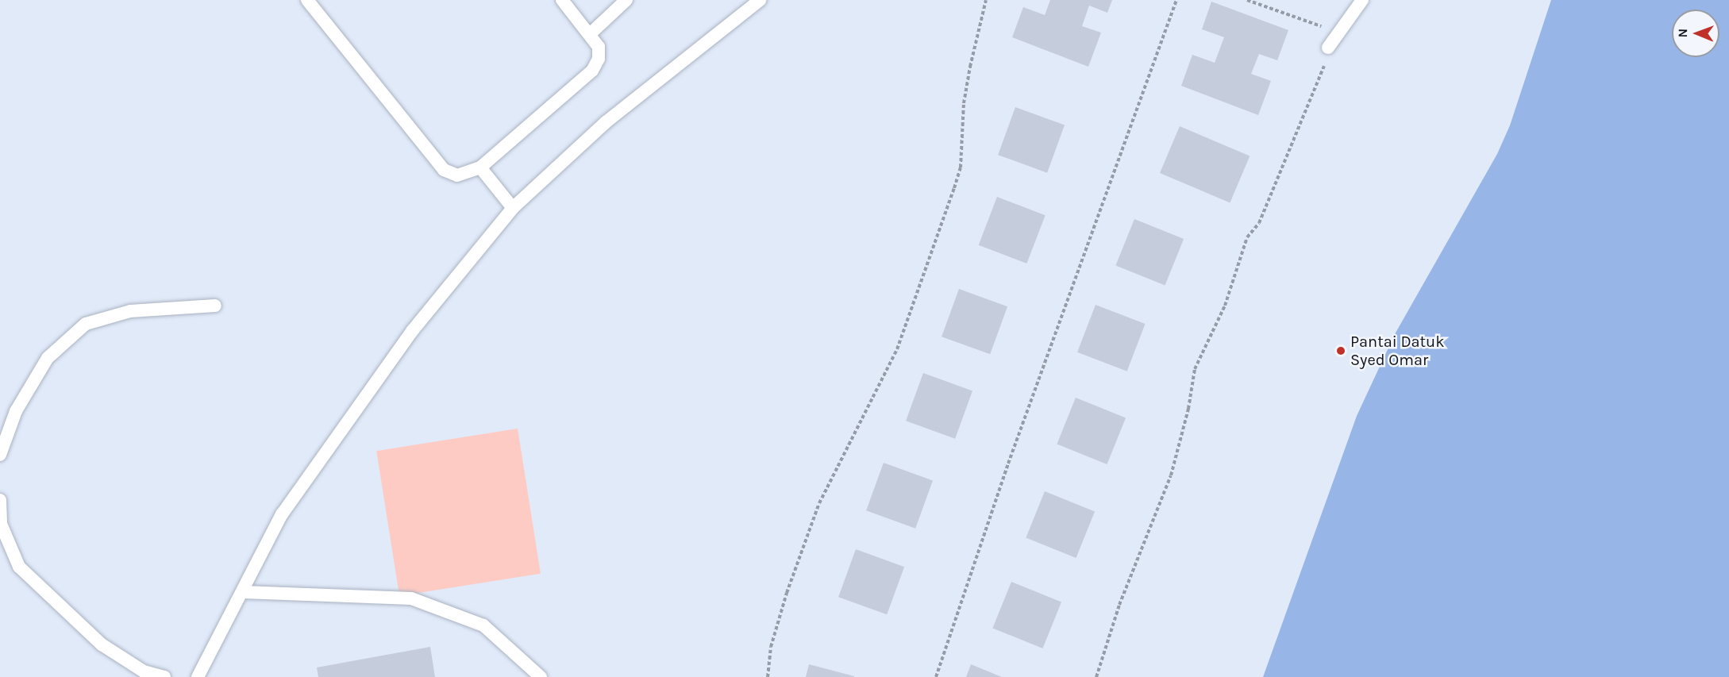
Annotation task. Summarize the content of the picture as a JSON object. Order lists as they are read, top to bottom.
{
  "places": ["Pantai Datuk Syed Omar"],
  "north": "left"
}
